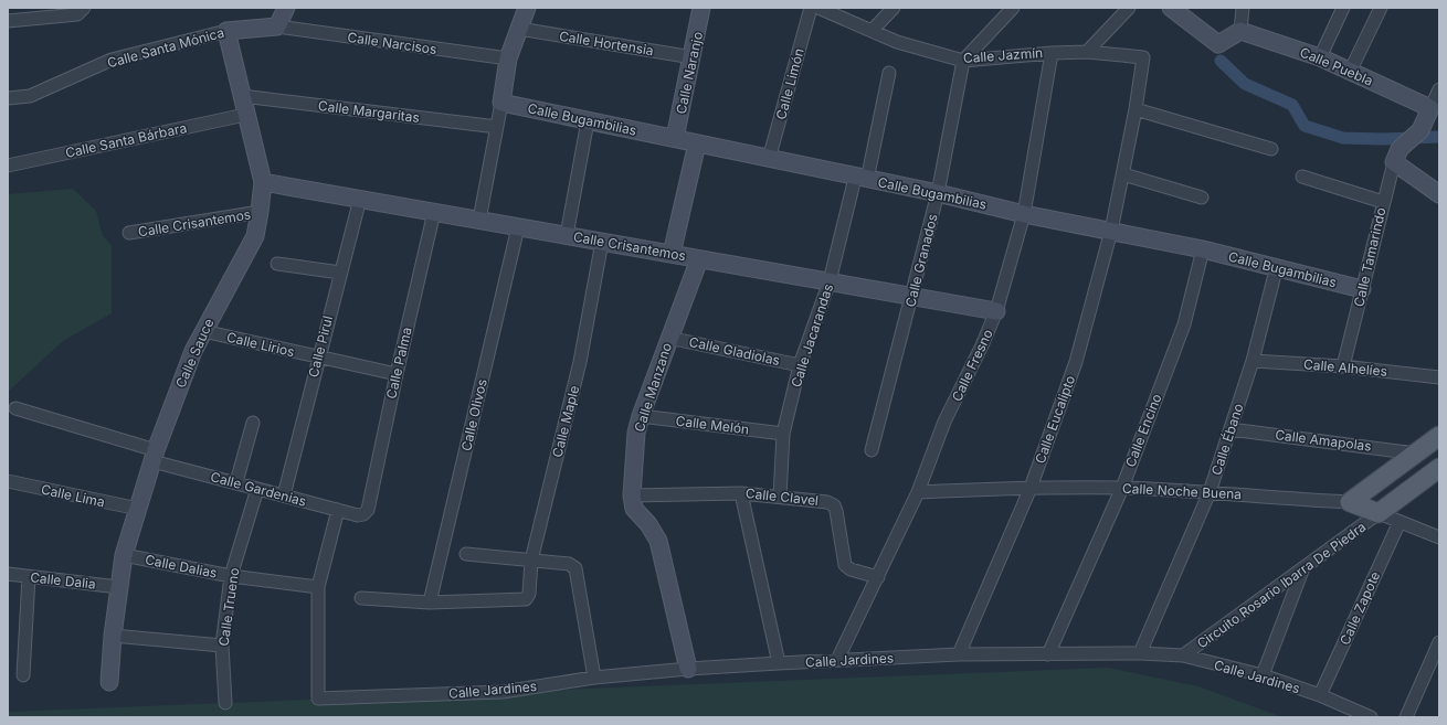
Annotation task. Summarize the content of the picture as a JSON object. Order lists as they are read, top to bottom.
{
  "streets": {
    "main road": ["Calle Noche Buena", "Circuito Rosario Ibarra De Piedra"],
    "street": [
      "Calle Narcisos",
      "Calle Hortensia",
      "Calle Santa Mónica",
      "Calle Jazmín",
      "Calle Puebla",
      "Calle Naranjo",
      "Calle Limón",
      "Calle Margaritas",
      "Calle Bugambilias",
      "Calle Santa Bárbara",
      "Calle Crisantemos",
      "Calle Tamarindo",
      "Calle Granados",
      "Calle Jacarandas",
      "Calle Lirios",
      "Calle Pirul",
      "Calle Gladiolas",
      "Calle Sauce",
      "Calle Palma",
      "Calle Fresno",
      "Calle Alhelíes",
      "Calle Manzano",
      "Calle Olivos",
      "Calle Eucalipto",
      "Calle Maple",
      "Calle Melón",
      "Calle Encino",
      "Calle Ébano",
      "Calle Amapolas",
      "Calle Gardenias",
      "Calle Lima",
      "Calle Clavel",
      "Calle Dalias",
      "Calle Dalia",
      "Calle Trueno",
      "Calle Zapote",
      "Calle Jardines"
    ]
  },
  "crossings": [
    ["Calle Narcisos", "Calle Santa Mónica"],
    ["Calle Hortensia", "Calle Naranjo"],
    ["Calle Santa Mónica", "Calle Sauce"],
    ["Calle Jazmín", "Calle Granados"],
    ["Calle Jazmín", "Calle Fresno"],
    ["Calle Jazmín", "Calle Eucalipto"],
    ["Calle Naranjo", "Calle Bugambilias"],
    ["Calle Limón", "Calle Bugambilias"],
    ["Calle Margaritas", "Calle Sauce"],
    ["Calle Bugambilias", "Calle Tamarindo"],
    ["Calle Bugambilias", "Calle Granados"],
    ["Calle Bugambilias", "Calle Jacarandas"],
    ["Calle Bugambilias", "Calle Fresno"],
    ["Calle Bugambilias", "Calle Eucalipto"],
    ["Calle Bugambilias", "Calle Encino"],
    ["Calle Bugambilias", "Calle Ébano"],
    ["Calle Santa Bárbara", "Calle Sauce"],
    ["Calle Crisantemos", "Calle Granados"],
    ["Calle Crisantemos", "Calle Jacarandas"],
    ["Calle Crisantemos", "Calle Pirul"],
    ["Calle Crisantemos", "Calle Sauce"],
    ["Calle Crisantemos", "Calle Palma"],
    ["Calle Crisantemos", "Calle Fresno"],
    ["Calle Crisantemos", "Calle Manzano"],
    ["Calle Crisantemos", "Calle Olivos"],
    ["Calle Crisantemos", "Calle Maple"],
    ["Calle Tamarindo", "Calle Alhelíes"],
    ["Calle Jacarandas", "Calle Gladiolas"],
    ["Calle Jacarandas", "Calle Melón"],
    ["Calle Jacarandas", "Calle Clavel"],
    ["Calle Lirios", "Calle Pirul"],
    ["Calle Lirios", "Calle Sauce"],
    ["Calle Lirios", "Calle Palma"],
    ["Calle Pirul", "Calle Gardenias"],
    ["Calle Gladiolas", "Calle Manzano"],
    ["Calle Sauce", "Calle Gardenias"],
    ["Calle Sauce", "Calle Lima"],
    ["Calle Sauce", "Calle Dalias"],
    ["Calle Sauce", "Calle Dalia"],
    ["Calle Palma", "Calle Gardenias"],
    ["Calle Fresno", "Calle Noche Buena"],
    ["Calle Fresno", "Calle Clavel"],
    ["Calle Fresno", "Calle Jardines"],
    ["Calle Alhelíes", "Calle Ébano"],
    ["Calle Manzano", "Calle Melón"],
    ["Calle Manzano", "Calle Clavel"],
    ["Calle Manzano", "Calle Jardines"],
    ["Calle Olivos", "Calle Maple"],
    ["Calle Eucalipto", "Calle Noche Buena"],
    ["Calle Eucalipto", "Calle Jardines"],
    ["Calle Encino", "Calle Noche Buena"],
    ["Calle Encino", "Calle Jardines"],
    ["Calle Ébano", "Calle Amapolas"],
    ["Calle Ébano", "Calle Noche Buena"],
    ["Calle Ébano", "Calle Jardines"],
    ["Calle Amapolas", "Circuito Rosario Ibarra De Piedra"],
    ["Calle Gardenias", "Calle Trueno"],
    ["Calle Noche Buena", "Circuito Rosario Ibarra De Piedra"],
    ["Calle Noche Buena", "Calle Zapote"],
    ["Calle Dalias", "Calle Trueno"],
    ["Calle Dalias", "Calle Jardines"],
    ["Circuito Rosario Ibarra De Piedra", "Calle Jardines"],
    ["Calle Zapote", "Calle Jardines"]
  ]
}
